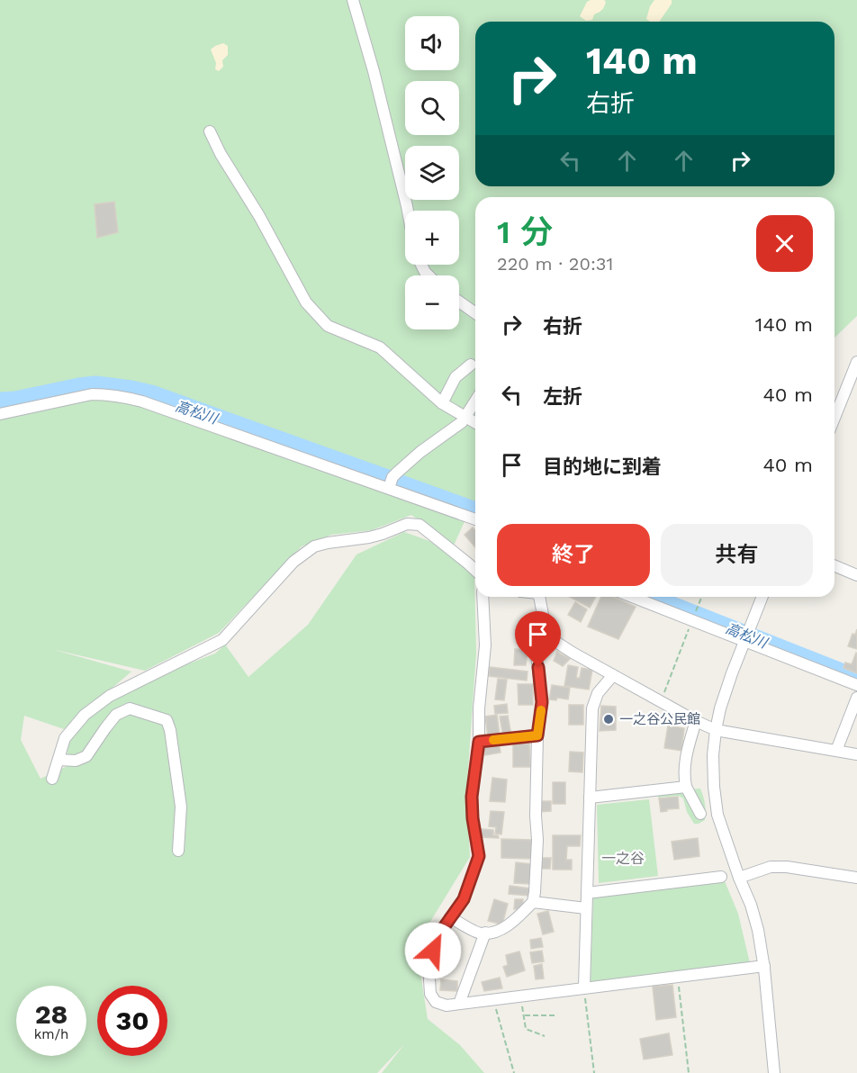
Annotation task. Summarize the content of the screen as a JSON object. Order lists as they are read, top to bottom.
{
  "districts": ["一之谷"],
  "water": ["高松川"],
  "places": ["一之谷公民館"],
  "page": {
    "map_buttons": ["+", "−"],
    "turn": ["140 m", "右折"],
    "heading": ["1 分", "220 m · 20:31"],
    "list": [
      {
        "name": "右折",
        "value": "140 m"
      },
      {
        "name": "左折",
        "value": "40 m"
      },
      {
        "name": "目的地に到着",
        "value": "40 m"
      }
    ],
    "buttons": ["終了", "共有"],
    "speed": "28 km/h",
    "limit": "30"
  }
}
